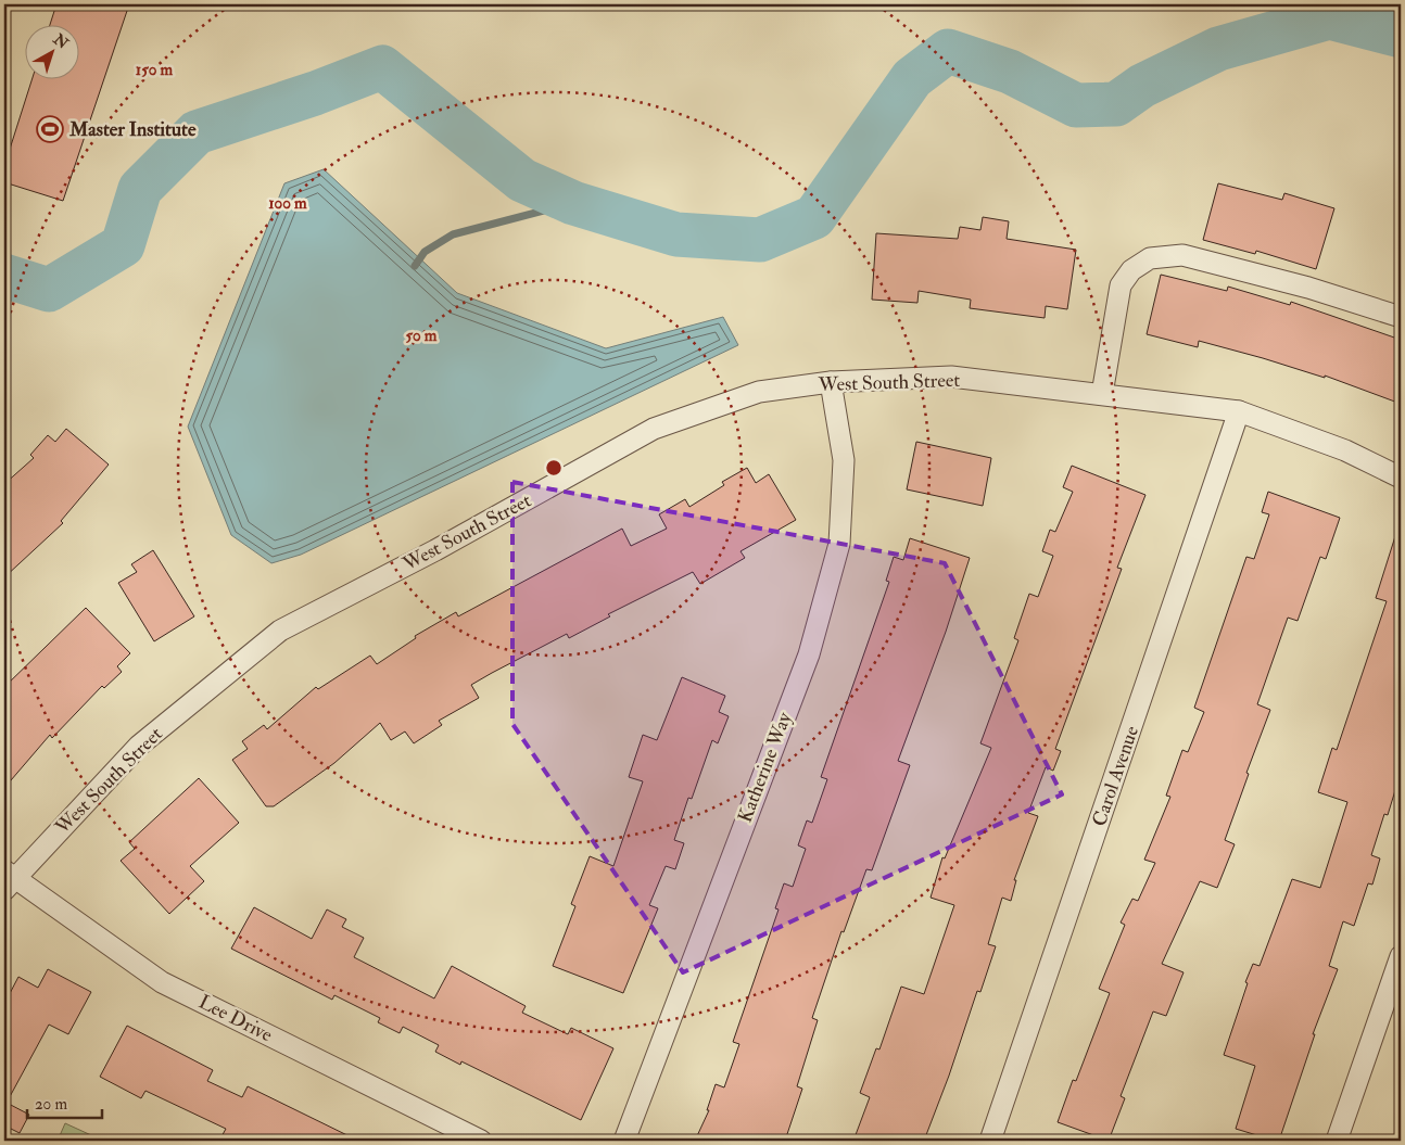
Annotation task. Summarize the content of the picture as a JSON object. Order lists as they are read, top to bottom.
{
  "streets": {
    "street": [
      "West South Street",
      "Katherine Way",
      "Carol Avenue",
      "Lee Drive"
    ]
  },
  "crossings": [
    ["West South Street", "Katherine Way"],
    ["West South Street", "Carol Avenue"],
    ["West South Street", "Lee Drive"]
  ],
  "places": {
    "sports": ["Master Institute"]
  },
  "scale_bar": "20 m",
  "north": "top right",
  "rings": ["150 m", "100 m", "50 m"]
}
